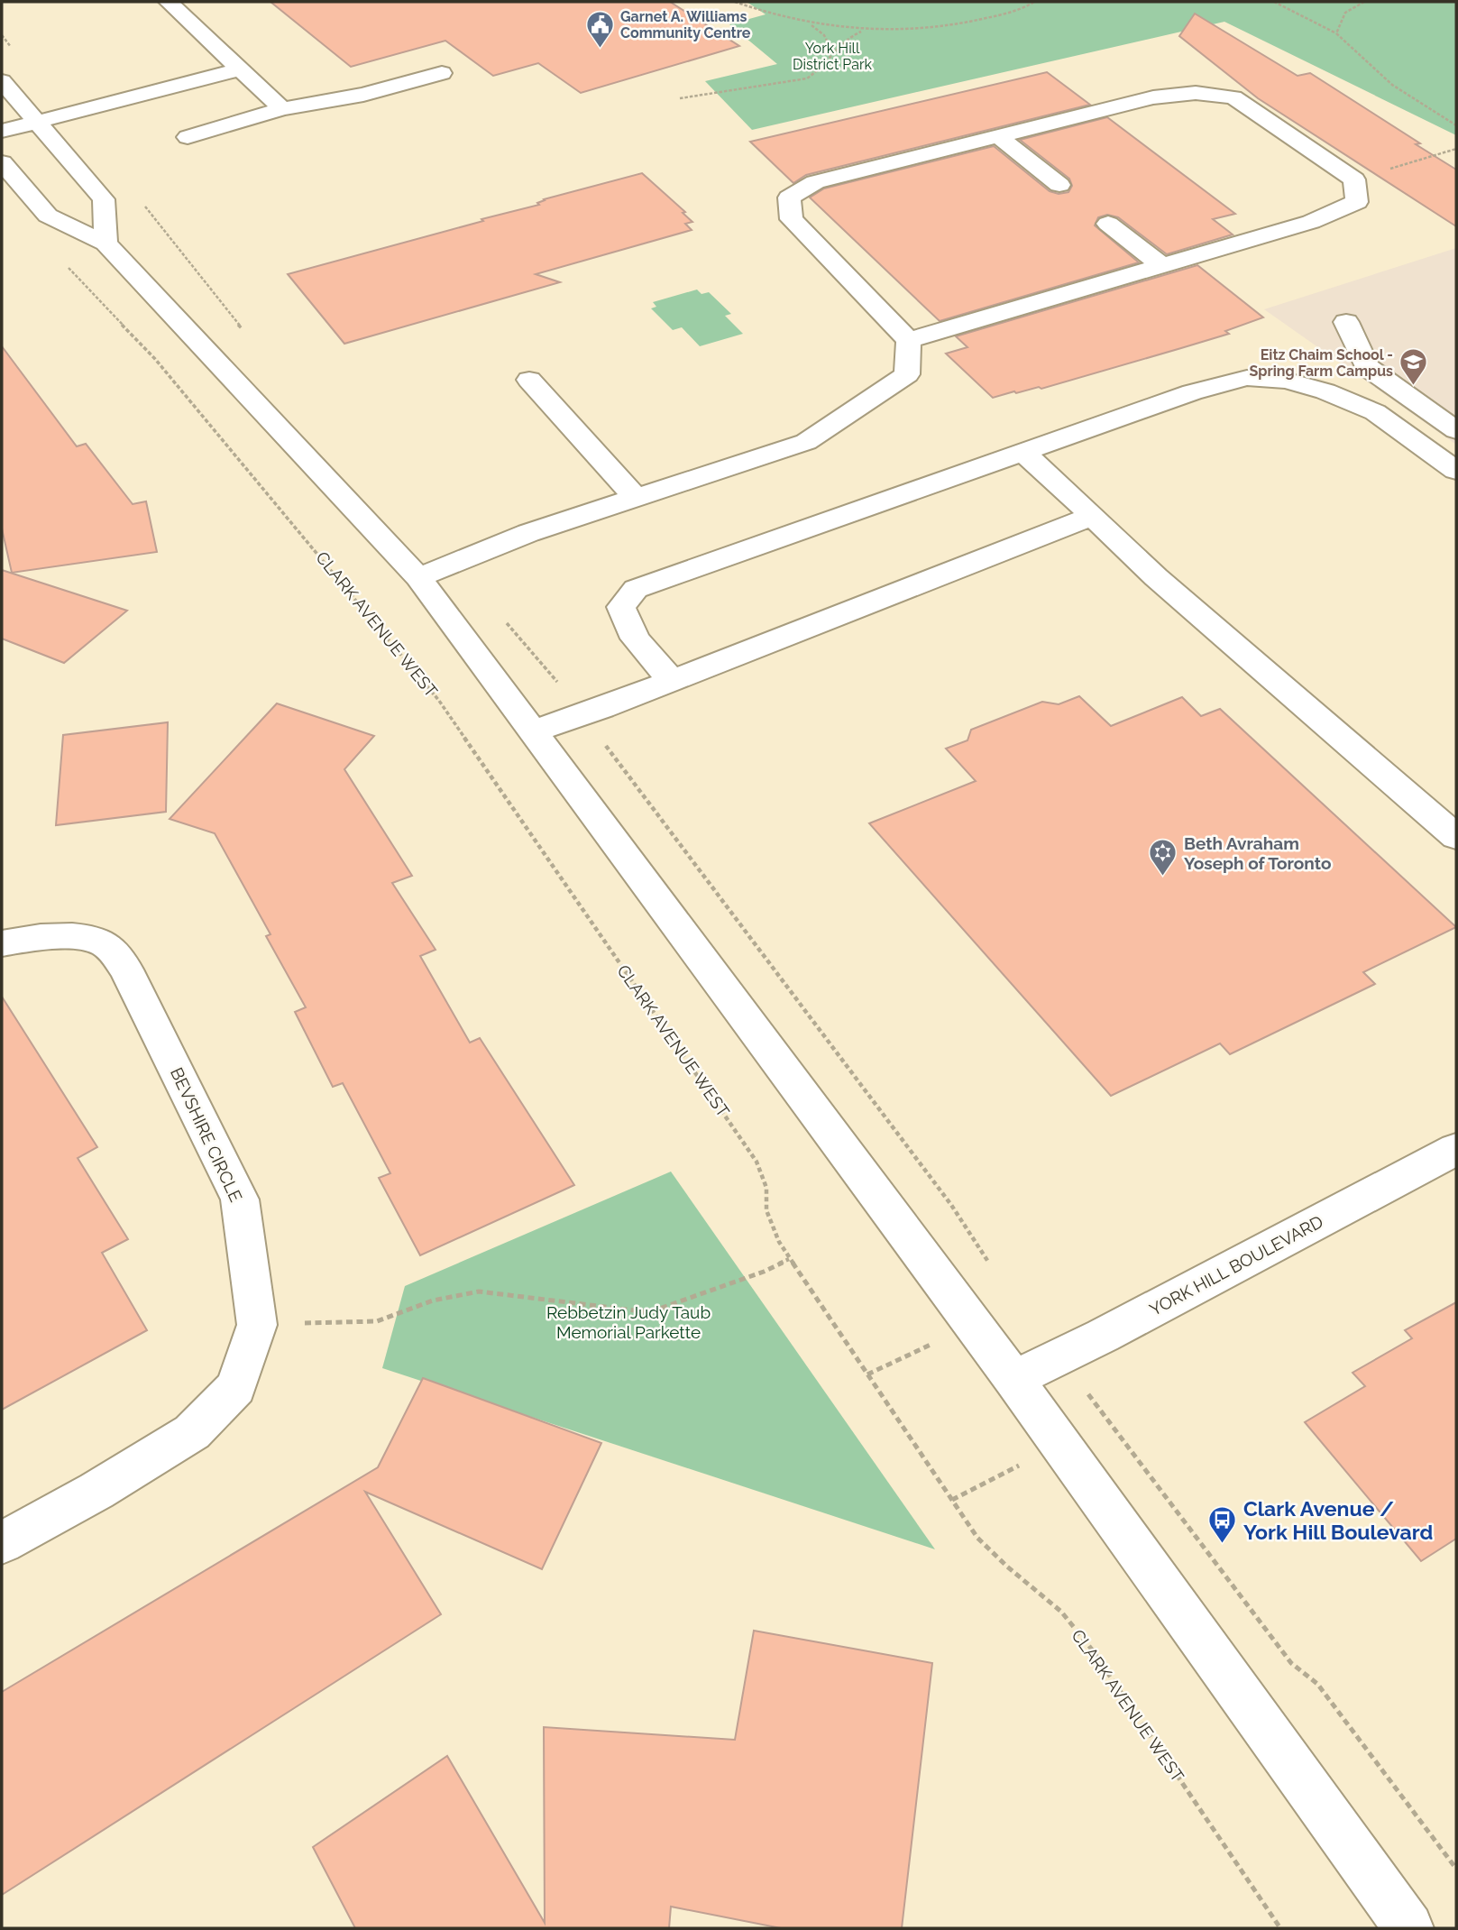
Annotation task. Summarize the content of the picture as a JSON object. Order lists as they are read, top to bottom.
{
  "streets": {
    "street": ["BEVSHIRE CIRCLE", "YORK HILL BOULEVARD"],
    "path": ["CLARK AVENUE WEST"]
  },
  "parks": ["York Hill District Park", "Rebbetzin Judy Taub Memorial Parkette"],
  "places": {
    "public building": ["Garnet A. Williams Community Centre"],
    "school or university": ["Eitz Chaim School - Spring Farm Campus"],
    "synagogue": ["Beth Avraham Yoseph of Toronto"],
    "bus stop": ["Clark Avenue / York Hill Boulevard"]
  }
}
